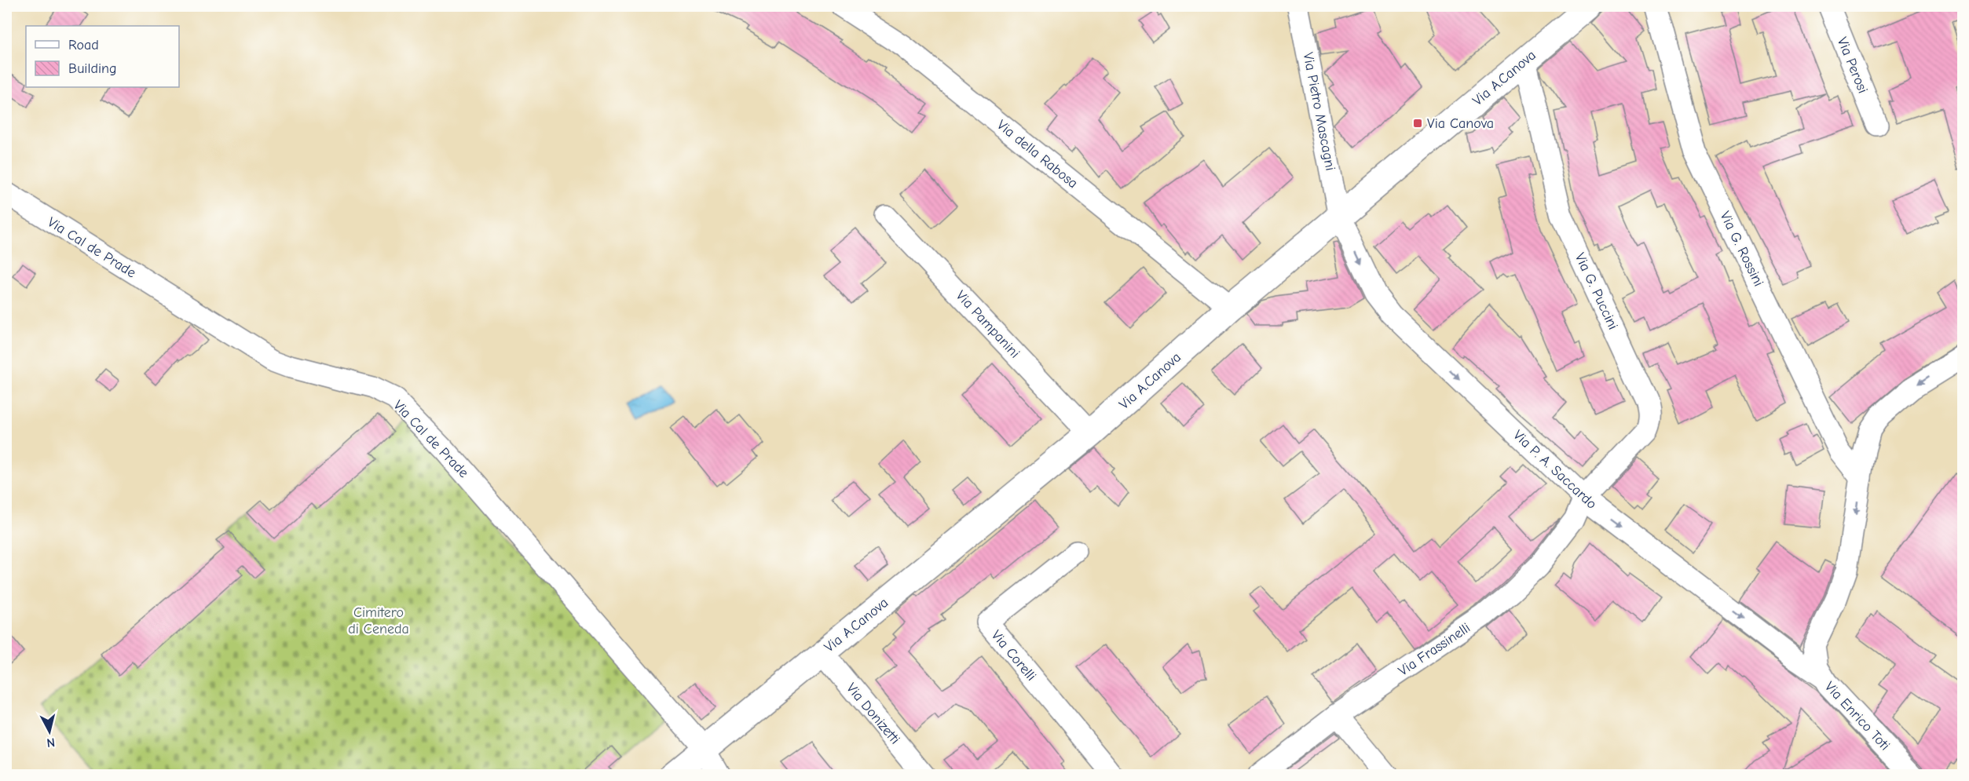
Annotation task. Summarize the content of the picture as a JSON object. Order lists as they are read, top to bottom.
{
  "streets": {
    "street": [
      "Via Perosi",
      "Via A.Canova",
      "Via Pietro Mascagni",
      "Via della Rabosa",
      "Via Cal de Prade",
      "Via G. Rossini",
      "Via G. Puccini",
      "Via Pampanini",
      "Via P. A. Saccardo",
      "Via Frassinelli",
      "Via Corelli",
      "Via Donizetti",
      "Via Enrico Toti"
    ]
  },
  "crossings": [
    ["Via A.Canova", "Via Pietro Mascagni"],
    ["Via A.Canova", "Via della Rabosa"],
    ["Via A.Canova", "Via Cal de Prade"],
    ["Via A.Canova", "Via G. Puccini"],
    ["Via A.Canova", "Via Pampanini"],
    ["Via A.Canova", "Via P. A. Saccardo"],
    ["Via A.Canova", "Via Donizetti"],
    ["Via Pietro Mascagni", "Via P. A. Saccardo"],
    ["Via G. Puccini", "Via P. A. Saccardo"],
    ["Via G. Puccini", "Via Frassinelli"],
    ["Via P. A. Saccardo", "Via Frassinelli"],
    ["Via P. A. Saccardo", "Via Enrico Toti"]
  ],
  "one_way": ["Via P. A. Saccardo"],
  "parks": ["Cimitero di Ceneda"],
  "places": {
    "transit": ["Via Canova"]
  },
  "legend": ["Road", "Building"],
  "north": "bottom"
}
